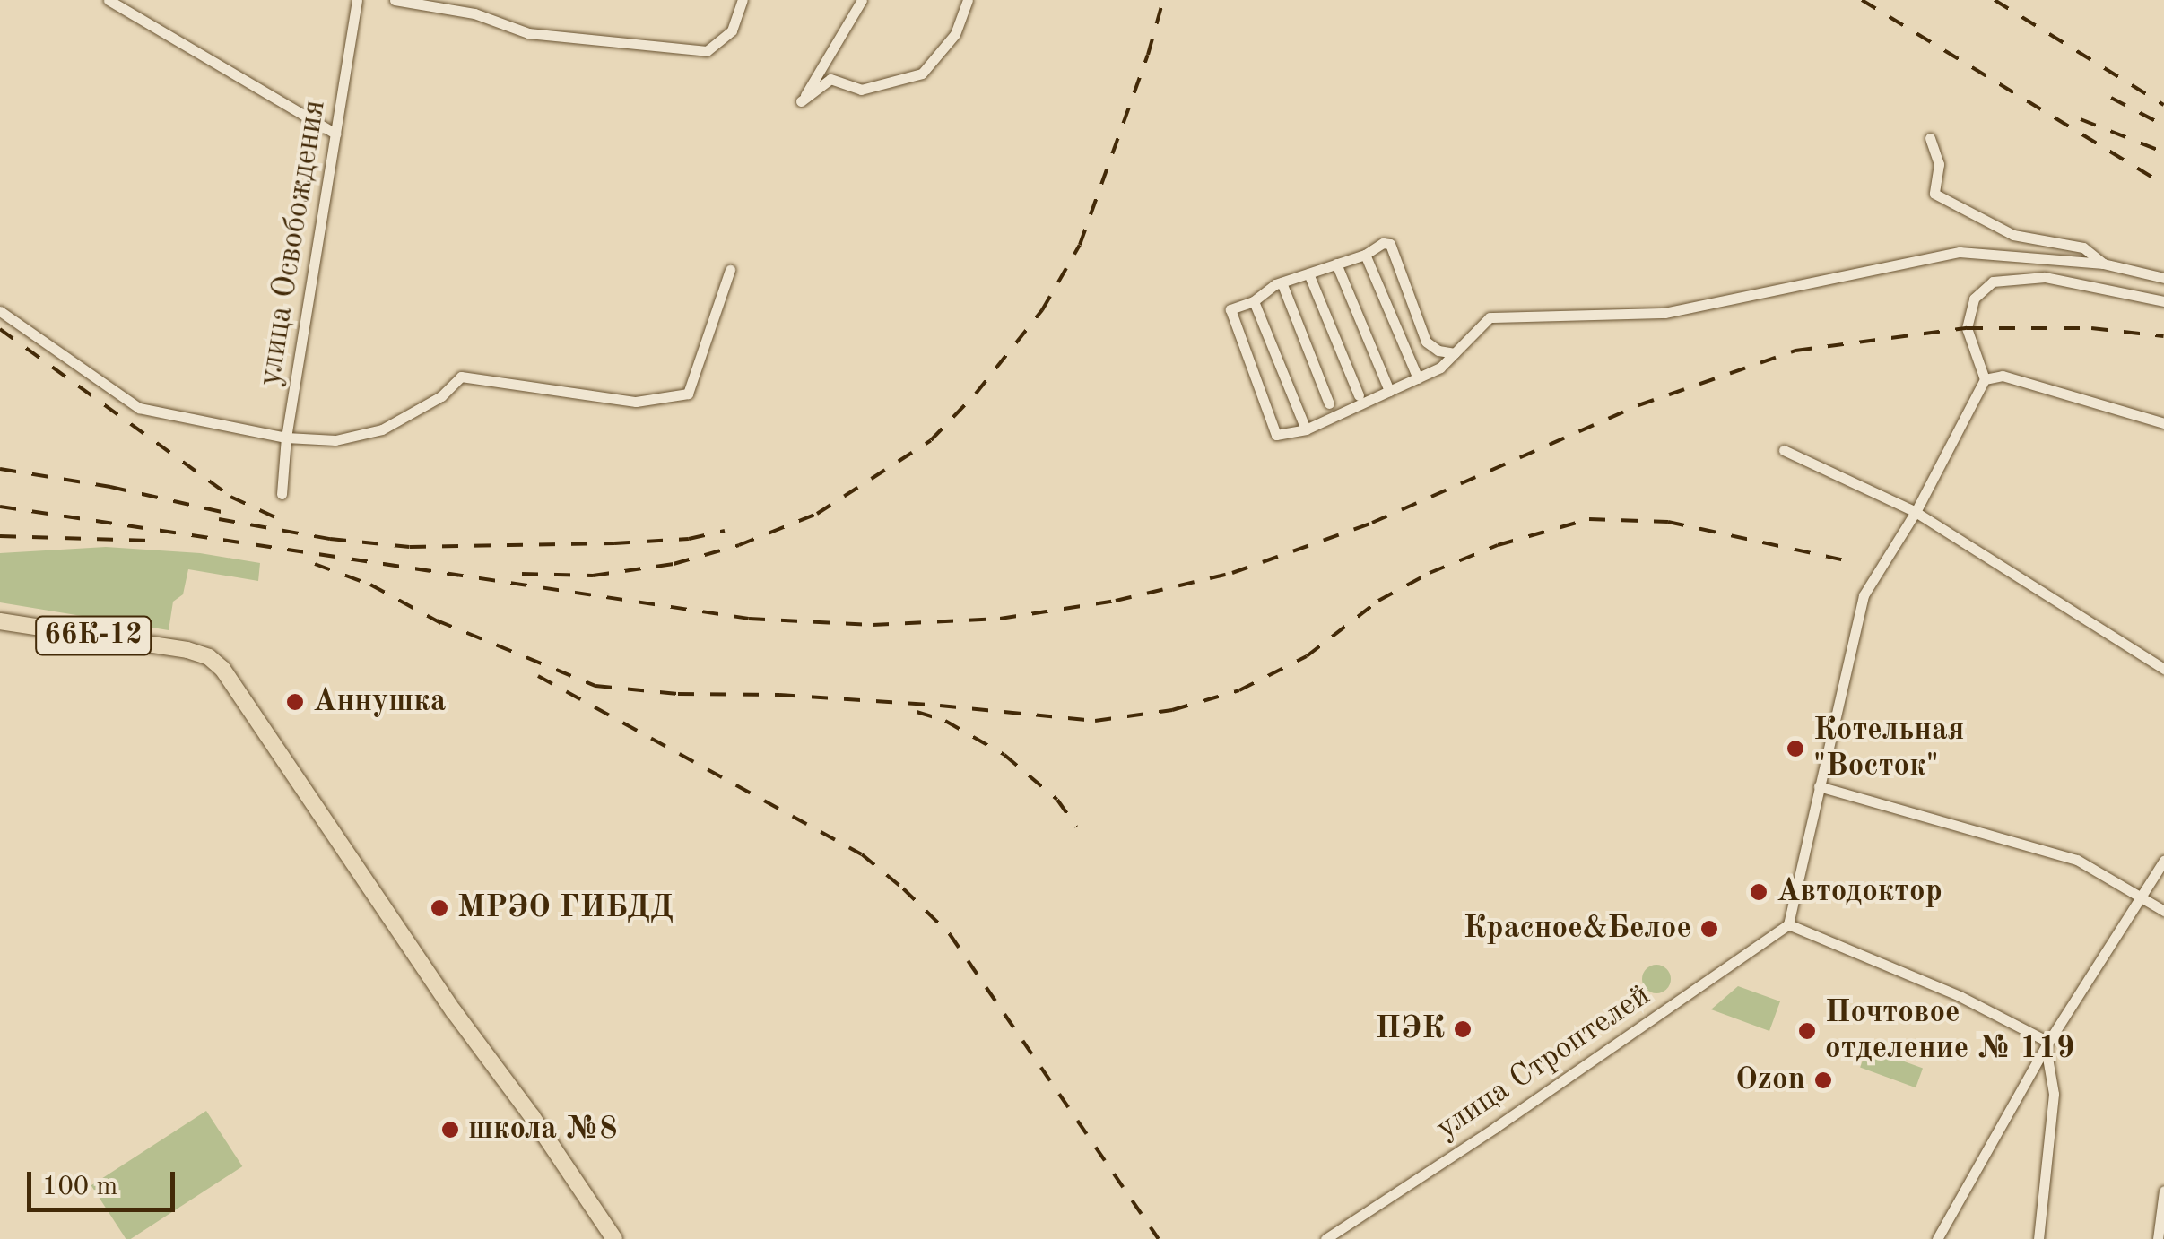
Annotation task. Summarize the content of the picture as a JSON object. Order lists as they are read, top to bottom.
{
  "streets": {
    "main road": ["66К-12"],
    "street": ["улица Освобождения", "улица Строителей"]
  },
  "places": [
    "Аннушка",
    "Котельная \"Восток\"",
    "Автодоктор",
    "МРЭО ГИБДД",
    "Красное&Белое",
    "ПЭК",
    "Почтовое отделение № 119",
    "Ozon",
    "школа №8"
  ],
  "scale_bar": "100 m"
}
